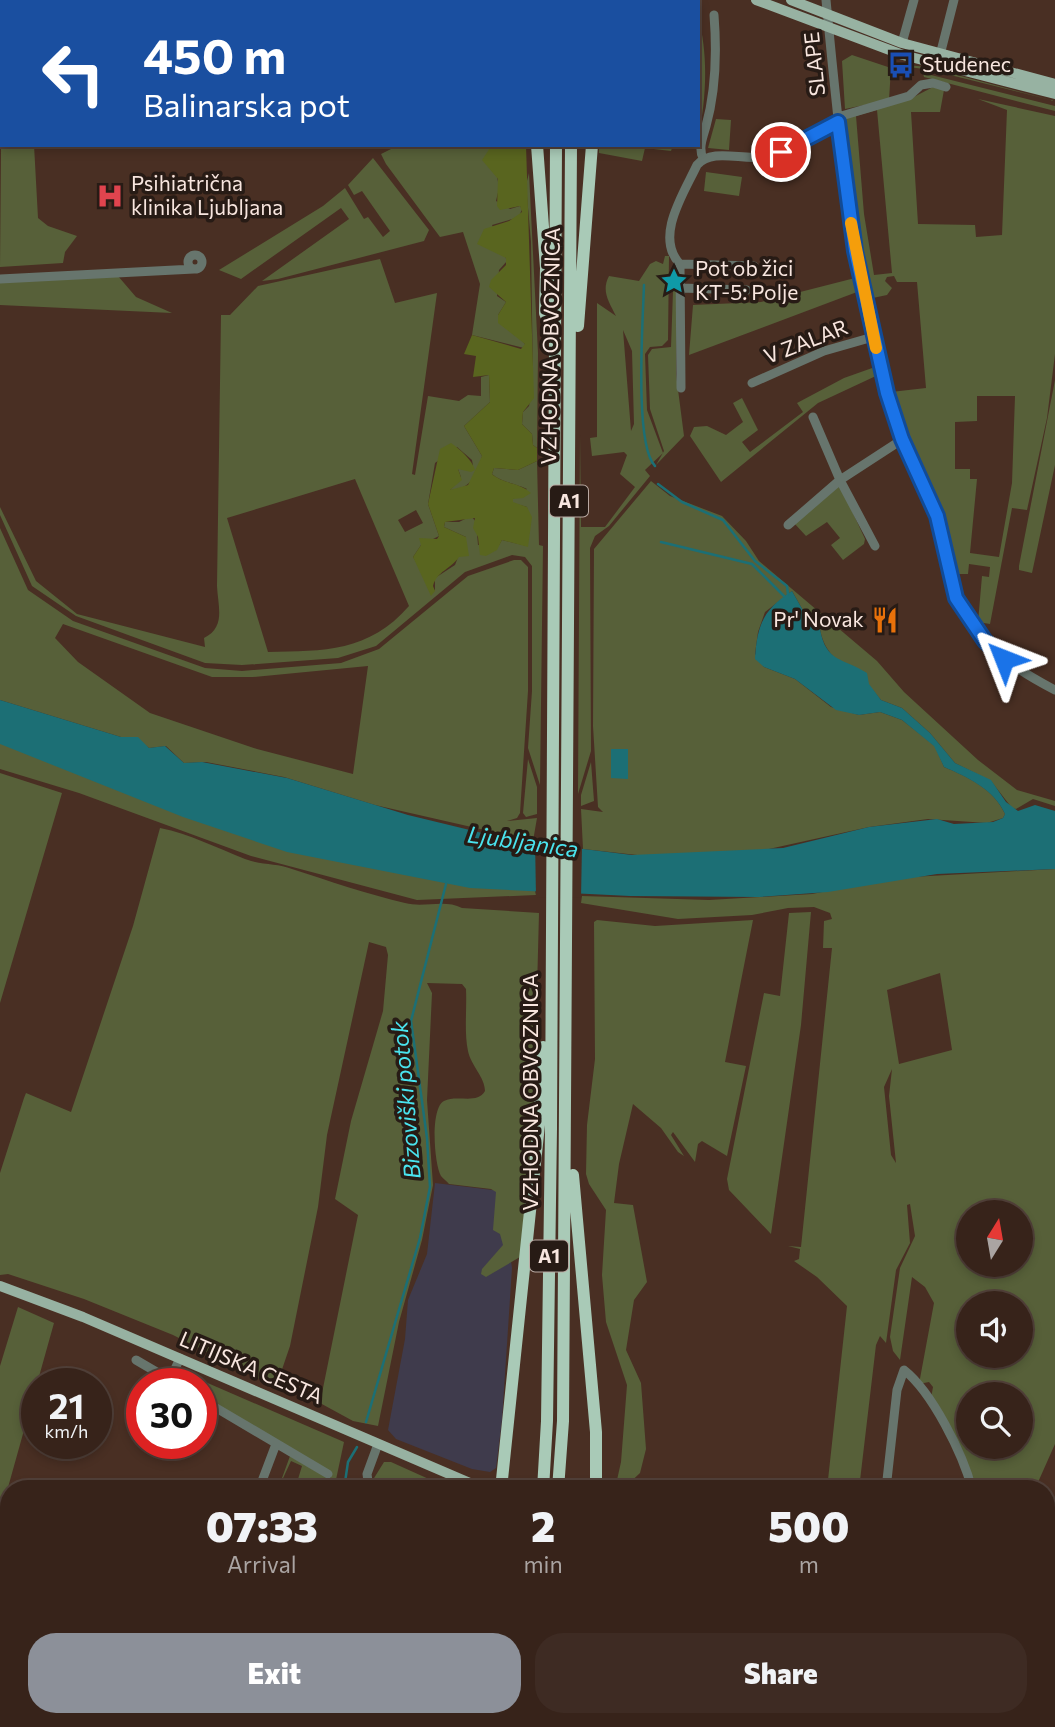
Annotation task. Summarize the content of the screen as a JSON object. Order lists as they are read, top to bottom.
{
  "streets": {
    "highway": ["VZHODNA OBVOZNICA", "A1"],
    "main road": ["LITIJSKA CESTA"],
    "street": ["SLAPE", "V ZALAR"]
  },
  "crossings": [
    ["SLAPE", "V ZALAR"]
  ],
  "water": ["Ljubljanica", "Bizoviški potok"],
  "places": {
    "bus stop": ["Studenec"],
    "hospital": ["Psihiatrična klinika Ljubljana"],
    "place": ["Pot ob žici KT-5: Polje"],
    "restaurant": ["Pr' Novak"]
  },
  "north": "top",
  "page": {
    "turn": ["450 m", "Balinarska pot"],
    "speed": "21 km/h",
    "limit": "30",
    "eta": [
      "07:33",
      "Arrival",
      "2",
      "min",
      "500",
      "m"
    ],
    "buttons": ["Exit", "Share"]
  }
}
